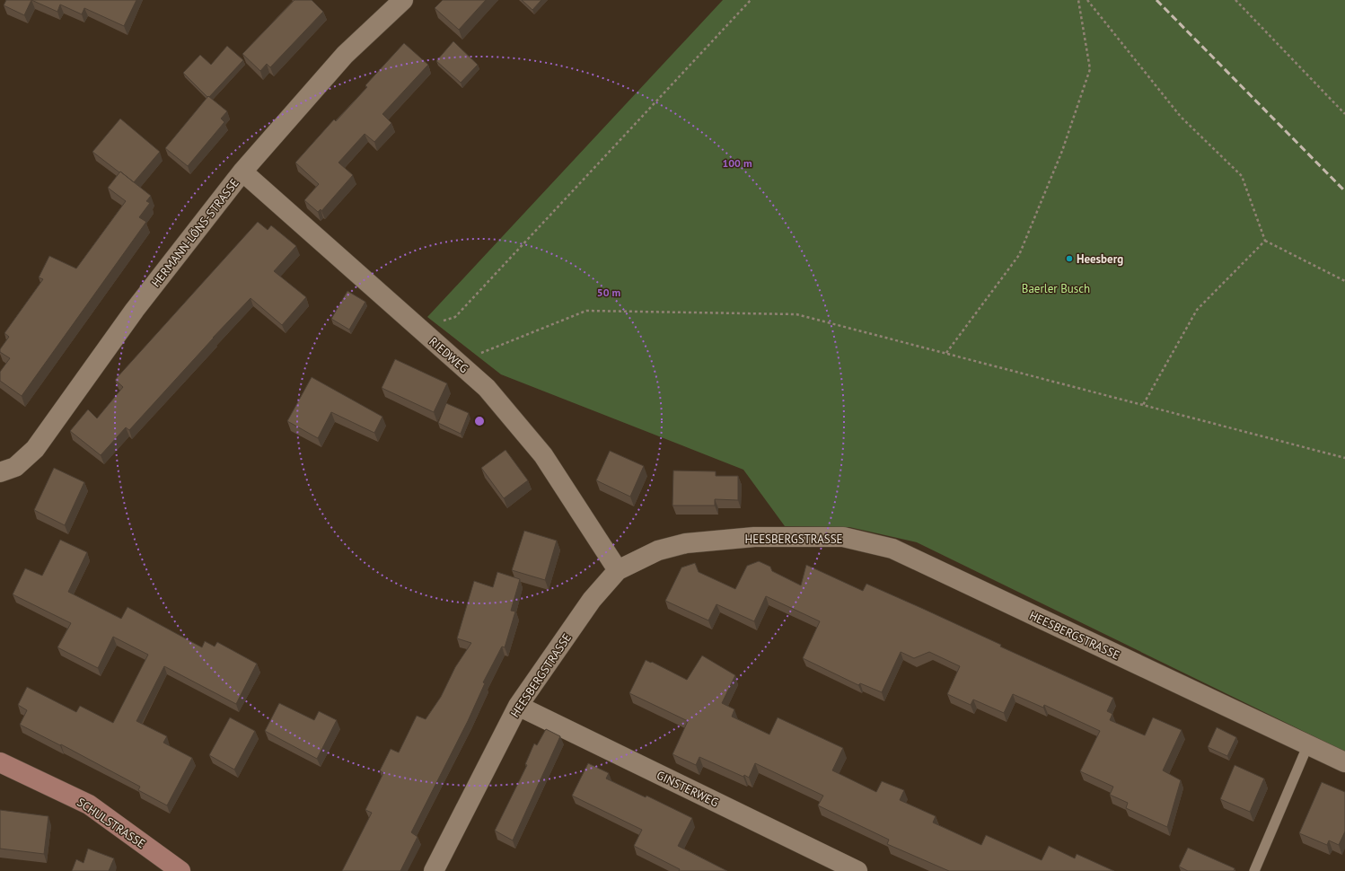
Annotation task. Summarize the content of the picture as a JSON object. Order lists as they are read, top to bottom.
{
  "streets": {
    "street": [
      "HERMANN-LÖNS-STRASSE",
      "RIEDWEG",
      "HEESBERGSTRASSE",
      "GINSTERWEG",
      "SCHULSTRASSE"
    ]
  },
  "crossings": [
    ["HERMANN-LÖNS-STRASSE", "RIEDWEG"],
    ["RIEDWEG", "HEESBERGSTRASSE"],
    ["HEESBERGSTRASSE", "GINSTERWEG"]
  ],
  "parks": ["Baerler Busch"],
  "places": ["Heesberg"],
  "rings": ["100 m", "50 m"]
}
